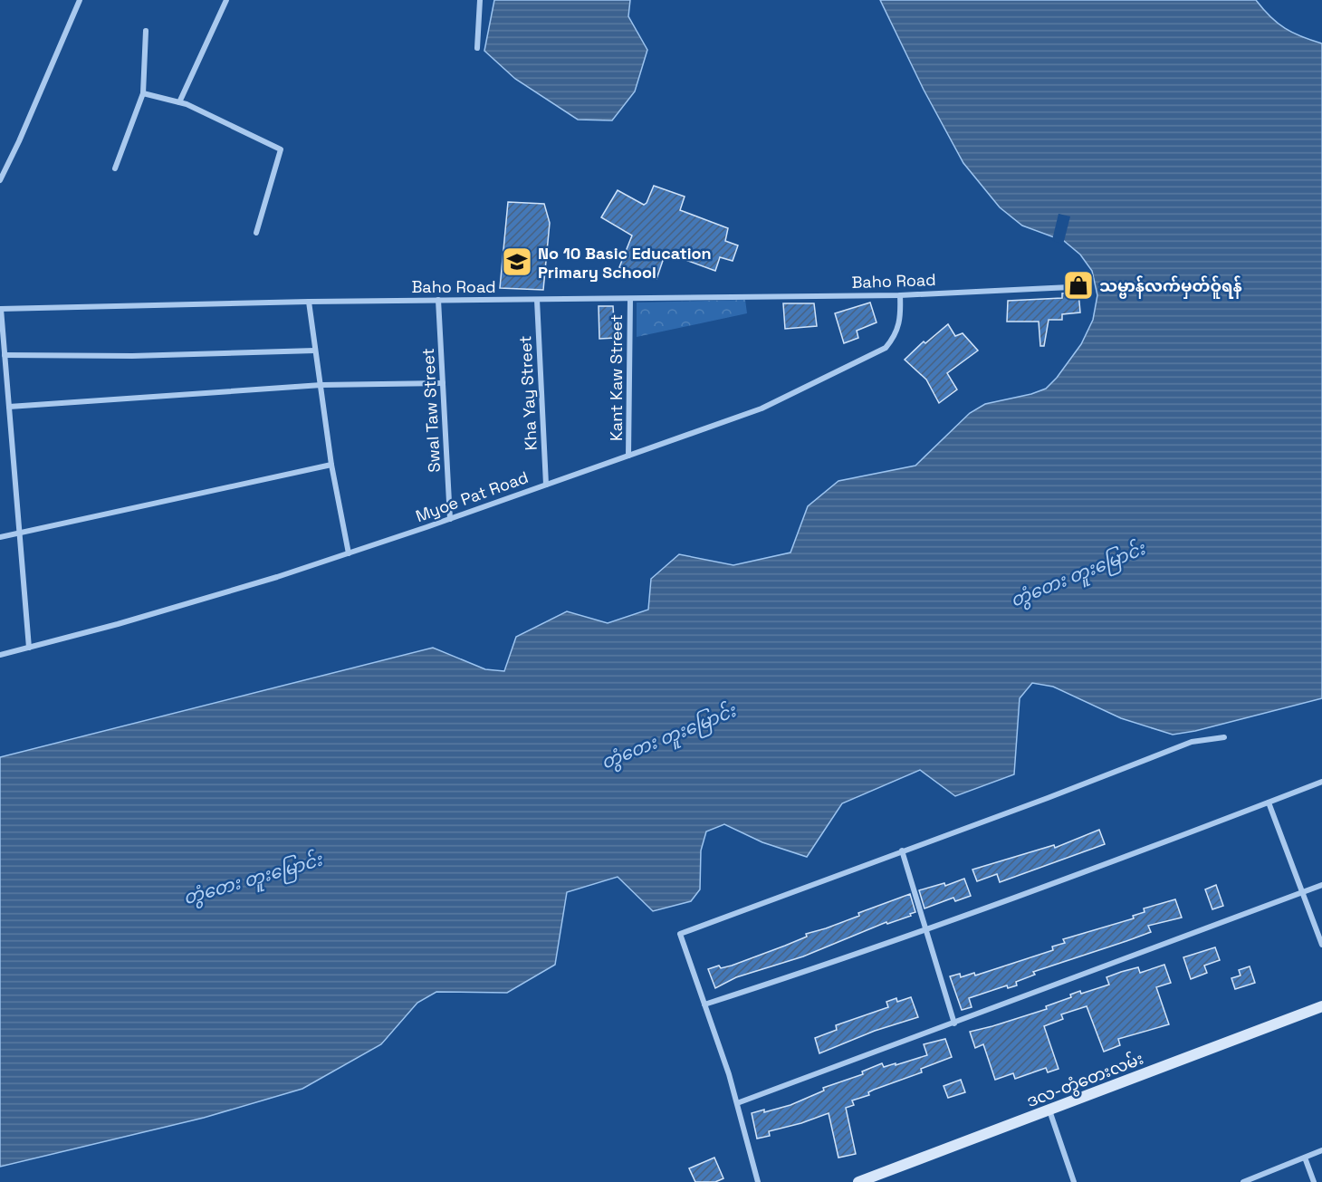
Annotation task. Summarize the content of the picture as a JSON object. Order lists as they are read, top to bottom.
{
  "streets": {
    "main road": ["ဒလ-တွံတေးလမ်း"],
    "street": [
      "Baho Road",
      "Kant Kaw Street",
      "Kha Yay Street",
      "Swal Taw Street",
      "Myoe Pat Road"
    ]
  },
  "crossings": [
    ["Baho Road", "Kant Kaw Street"],
    ["Baho Road", "Kha Yay Street"],
    ["Baho Road", "Swal Taw Street"],
    ["Baho Road", "Myoe Pat Road"],
    ["Kant Kaw Street", "Myoe Pat Road"],
    ["Kha Yay Street", "Myoe Pat Road"],
    ["Swal Taw Street", "Myoe Pat Road"]
  ],
  "water": ["တွံတေး တူးမြောင်း"],
  "places": {
    "school or university": ["No 10 Basic Education Primary School"],
    "shop": ["သမ္ဗာန်လက်မှတ်ဝ်ူရန်"]
  }
}
